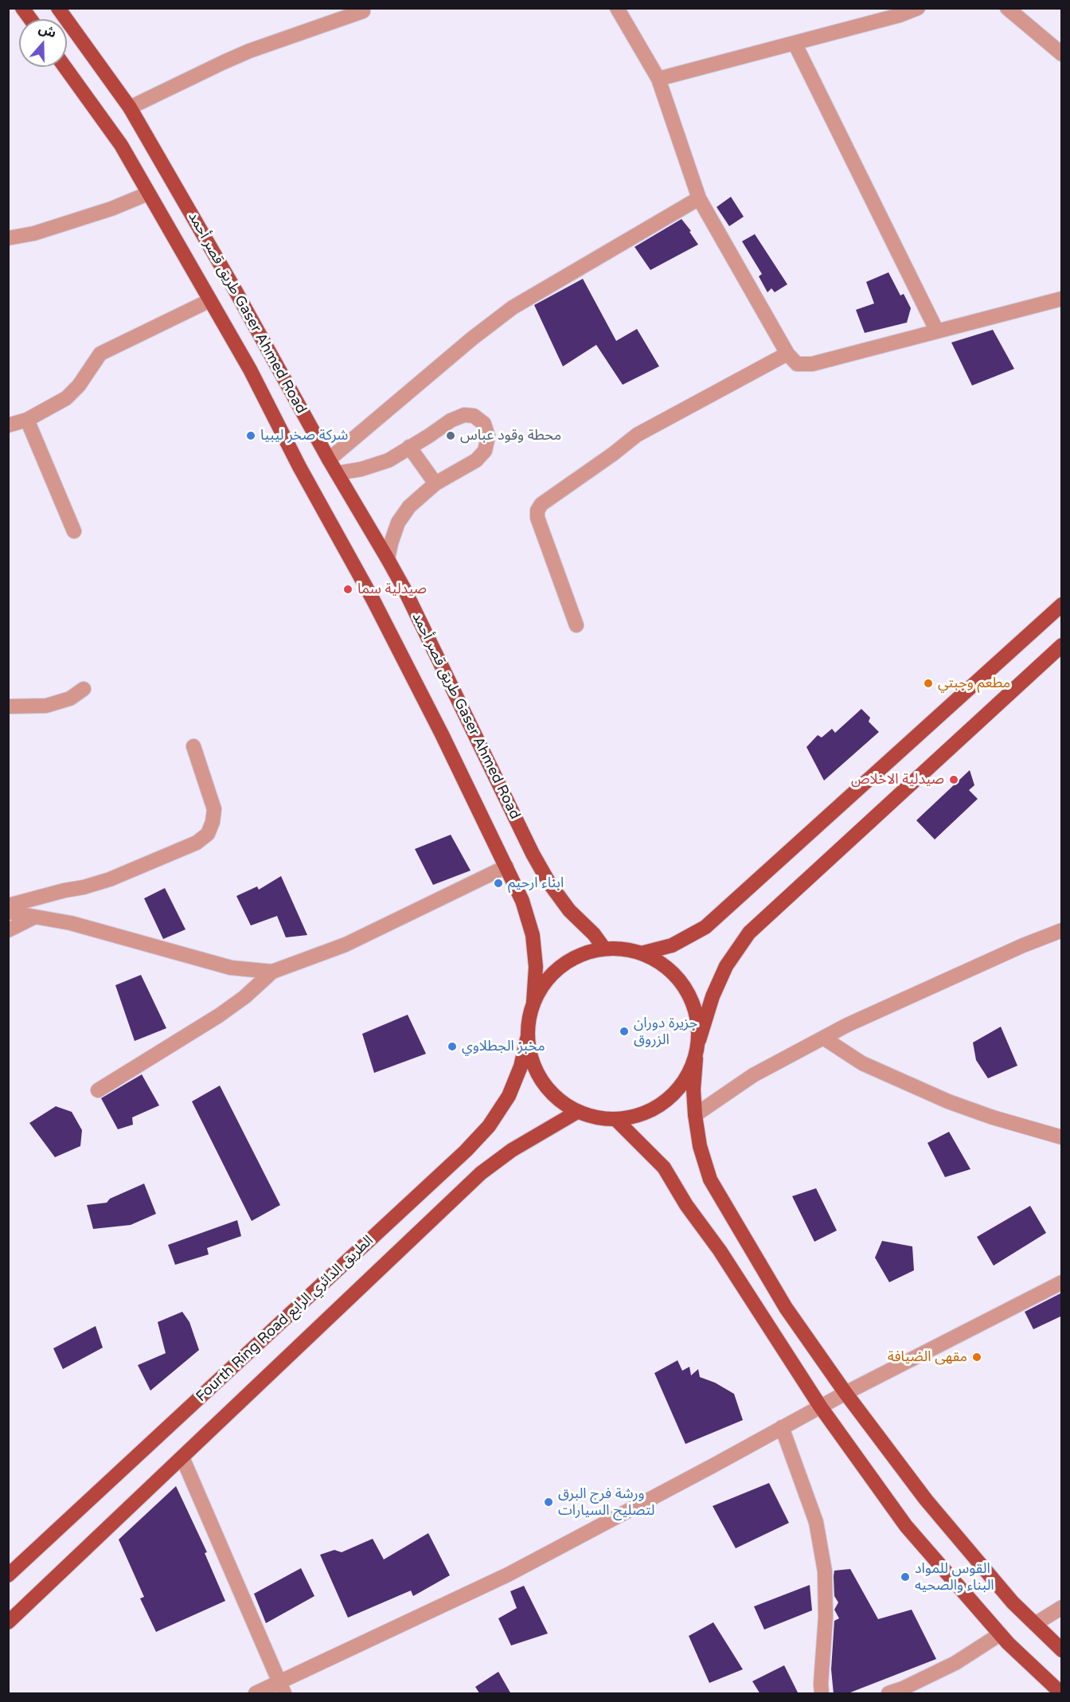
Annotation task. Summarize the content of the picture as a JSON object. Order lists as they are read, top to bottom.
{
  "streets": {
    "main road": ["طريق قصر أحمد Gaser Ahmed Road", "Fourth Ring Road الطريق الدائري الرابع"]
  },
  "places": [
    "شركة صخر ليبيا",
    "محطة وقود عباس",
    "صيدلية سما",
    "مطعم وجبتي",
    "صيدلية الاخلاص",
    "ابناء ارحيم",
    "جزيرة دوران الزروق",
    "مخبز الجطلاوي",
    "مقهى الضيافة",
    "ورشة فرج البرق لتصليح السيارات",
    "القوس للمواد البناء والصحيه"
  ],
  "north": "top"
}
